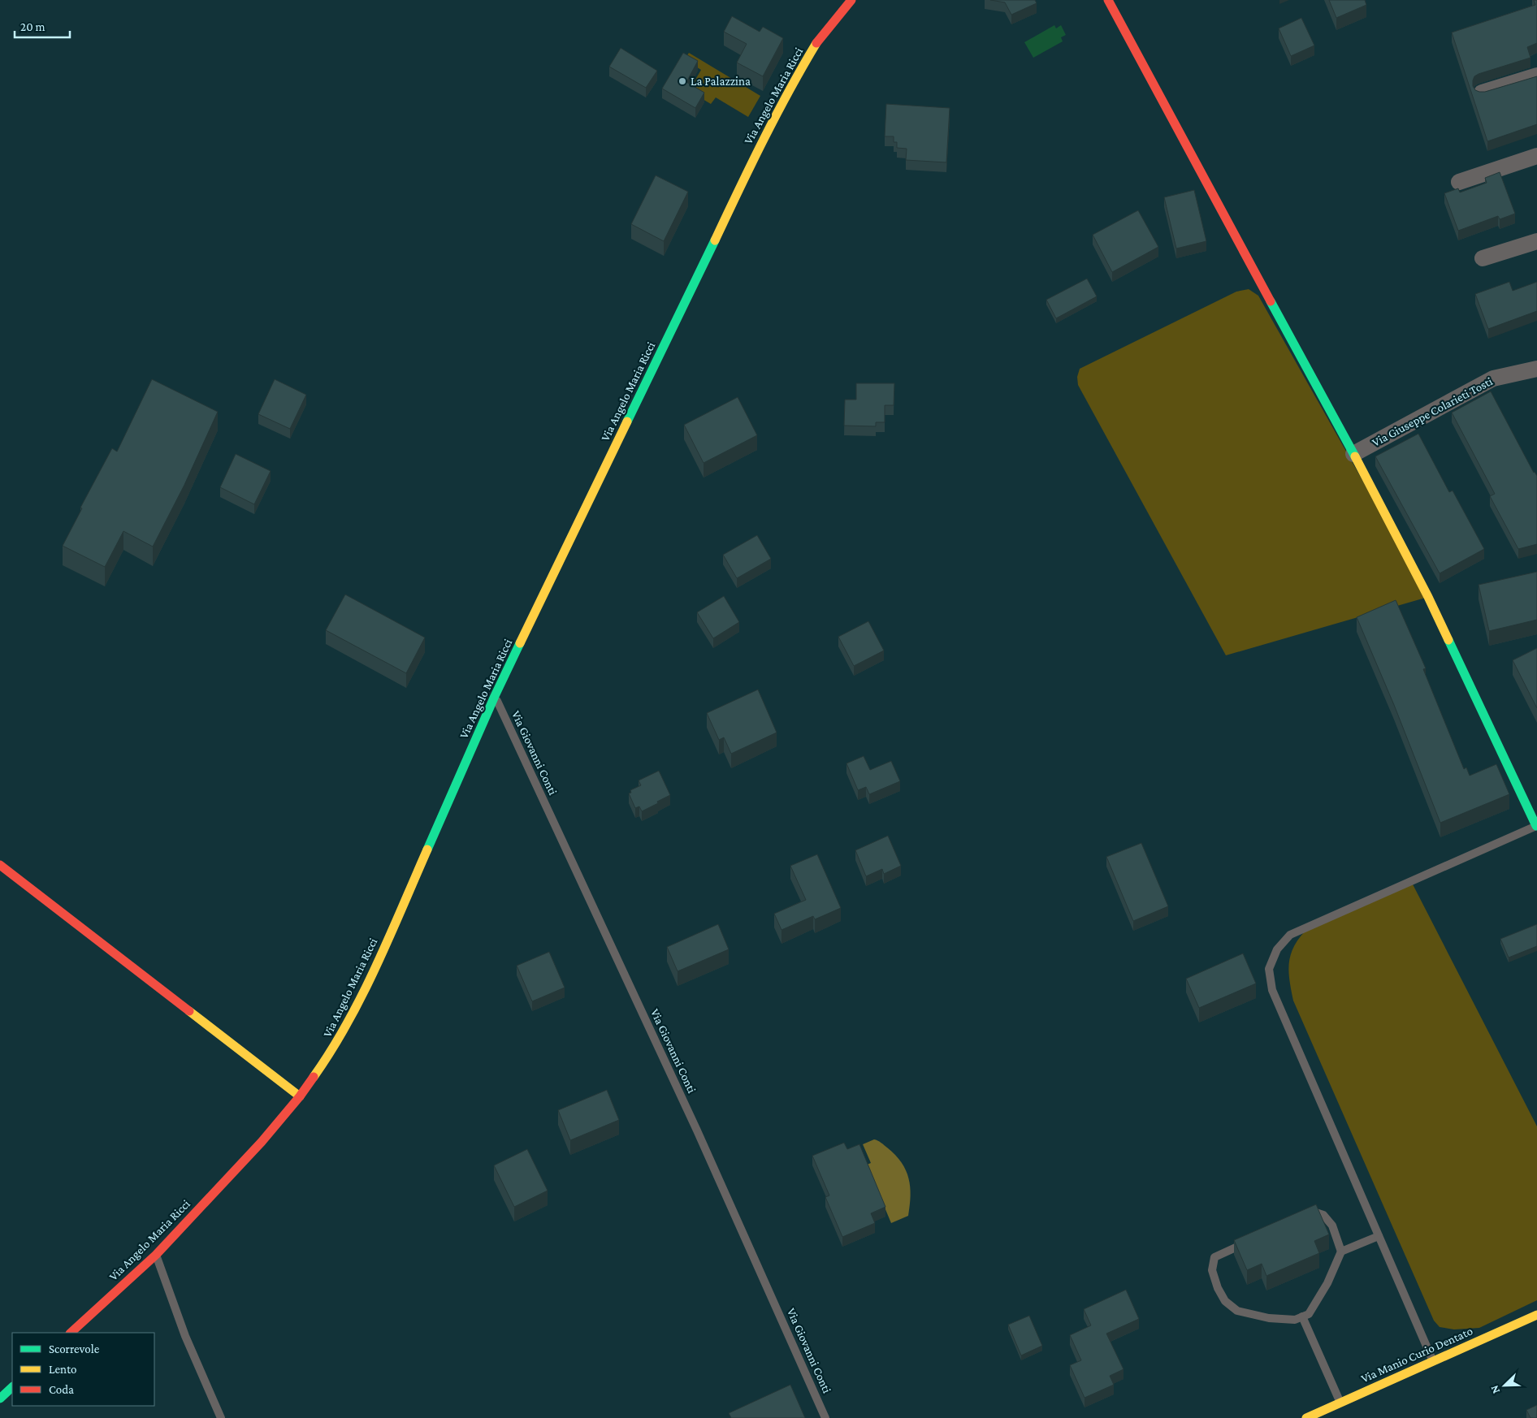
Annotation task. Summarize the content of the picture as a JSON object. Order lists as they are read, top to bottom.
{
  "streets": {
    "main road": ["Via Angelo Maria Ricci", "Via Manio Curio Dentato"],
    "street": ["Via Giuseppe Colarieti Tosti"],
    "lane": ["Via Giovanni Conti"]
  },
  "crossings": [
    ["Via Angelo Maria Ricci", "Via Giovanni Conti"]
  ],
  "places": ["La Palazzina"],
  "legend": ["Scorrevole", "Lento", "Coda"],
  "scale_bar": "20 m",
  "north": "bottom left"
}
